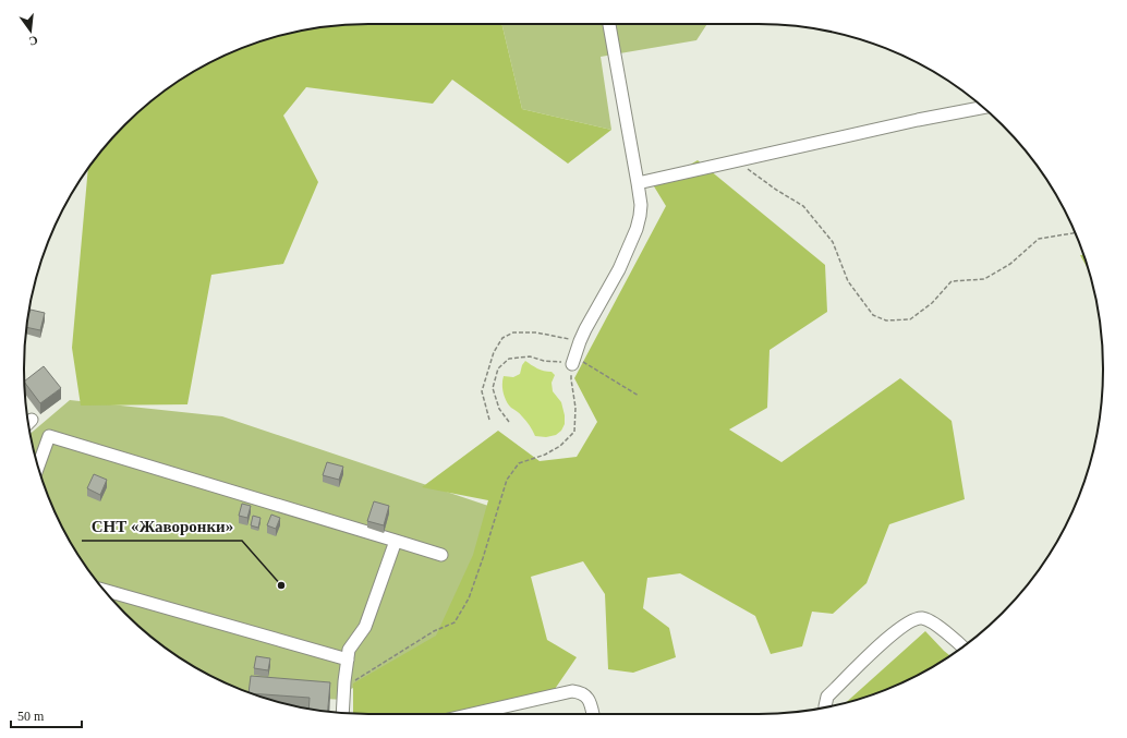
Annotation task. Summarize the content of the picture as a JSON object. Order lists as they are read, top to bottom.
{
  "places": ["СНТ «Жаворонки»"],
  "scale_bar": "50 m",
  "north": "bottom"
}
